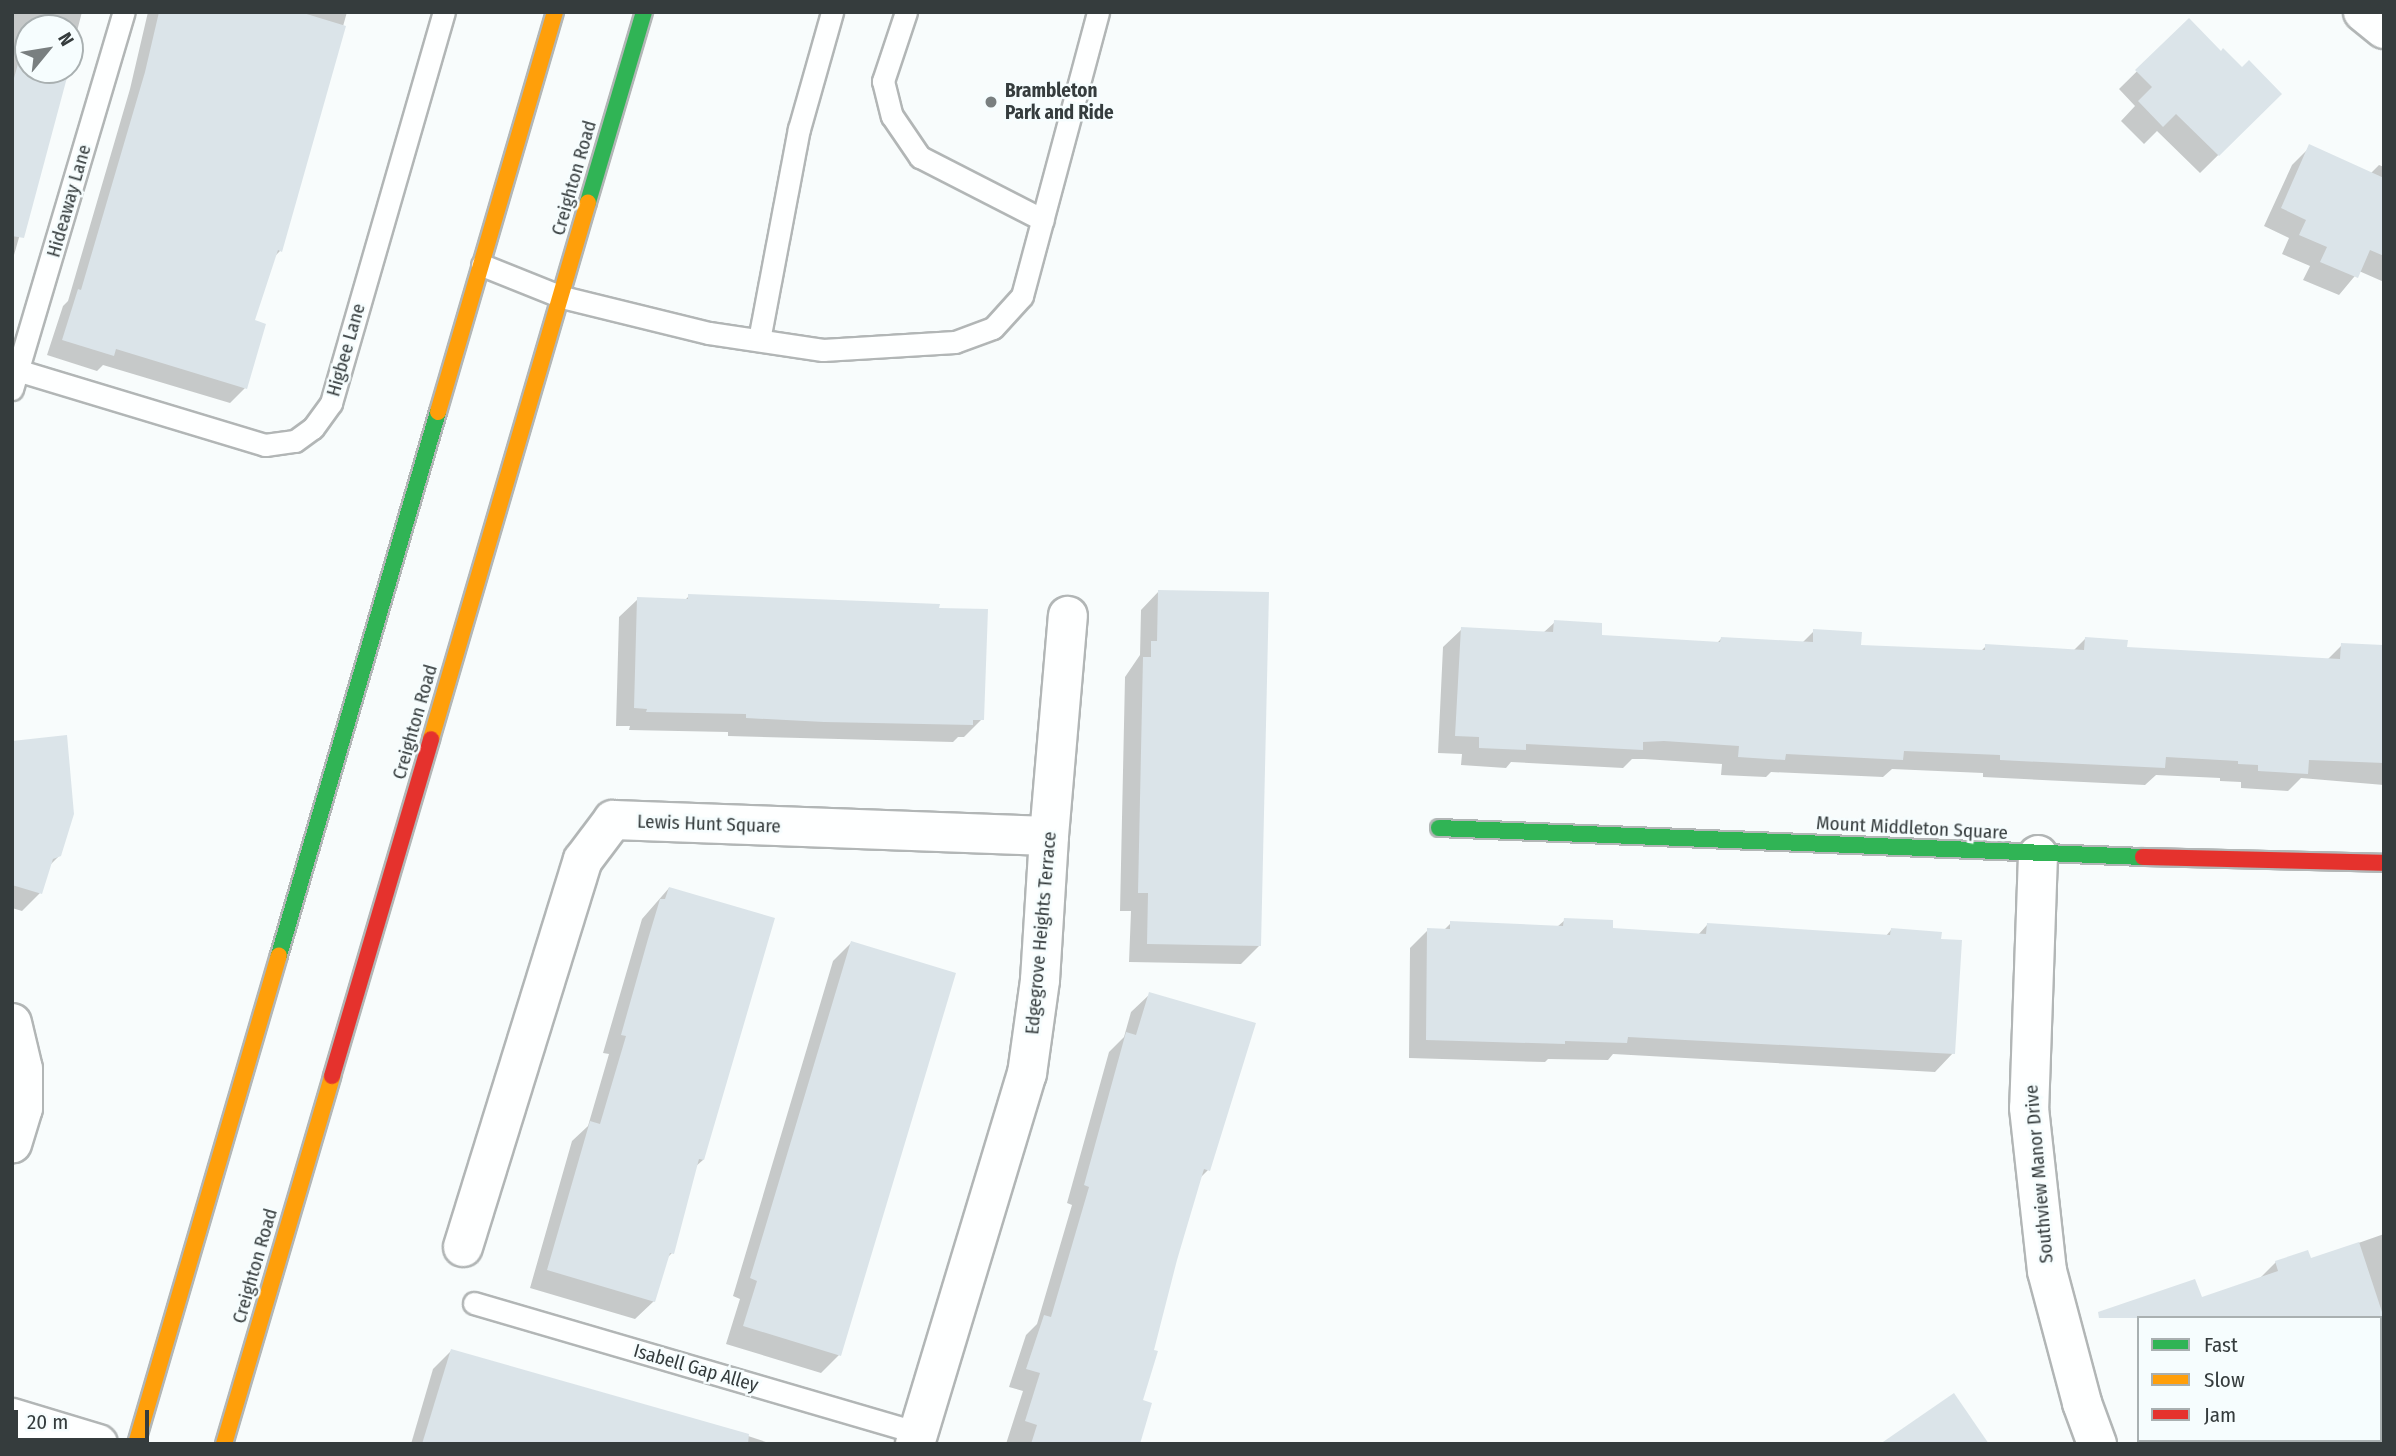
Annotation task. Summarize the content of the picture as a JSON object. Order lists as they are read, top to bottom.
{
  "streets": {
    "street": [
      "Creighton Road",
      "Lewis Hunt Square",
      "Mount Middleton Square",
      "Edgegrove Heights Terrace",
      "Southview Manor Drive"
    ],
    "lane": ["Hideaway Lane", "Higbee Lane", "Isabell Gap Alley"]
  },
  "crossings": [
    ["Hideaway Lane", "Higbee Lane"],
    ["Lewis Hunt Square", "Edgegrove Heights Terrace"],
    ["Mount Middleton Square", "Southview Manor Drive"],
    ["Edgegrove Heights Terrace", "Isabell Gap Alley"]
  ],
  "places": ["Brambleton Park and Ride"],
  "legend": ["Fast", "Slow", "Jam"],
  "scale_bar": "20 m",
  "north": "top right"
}
